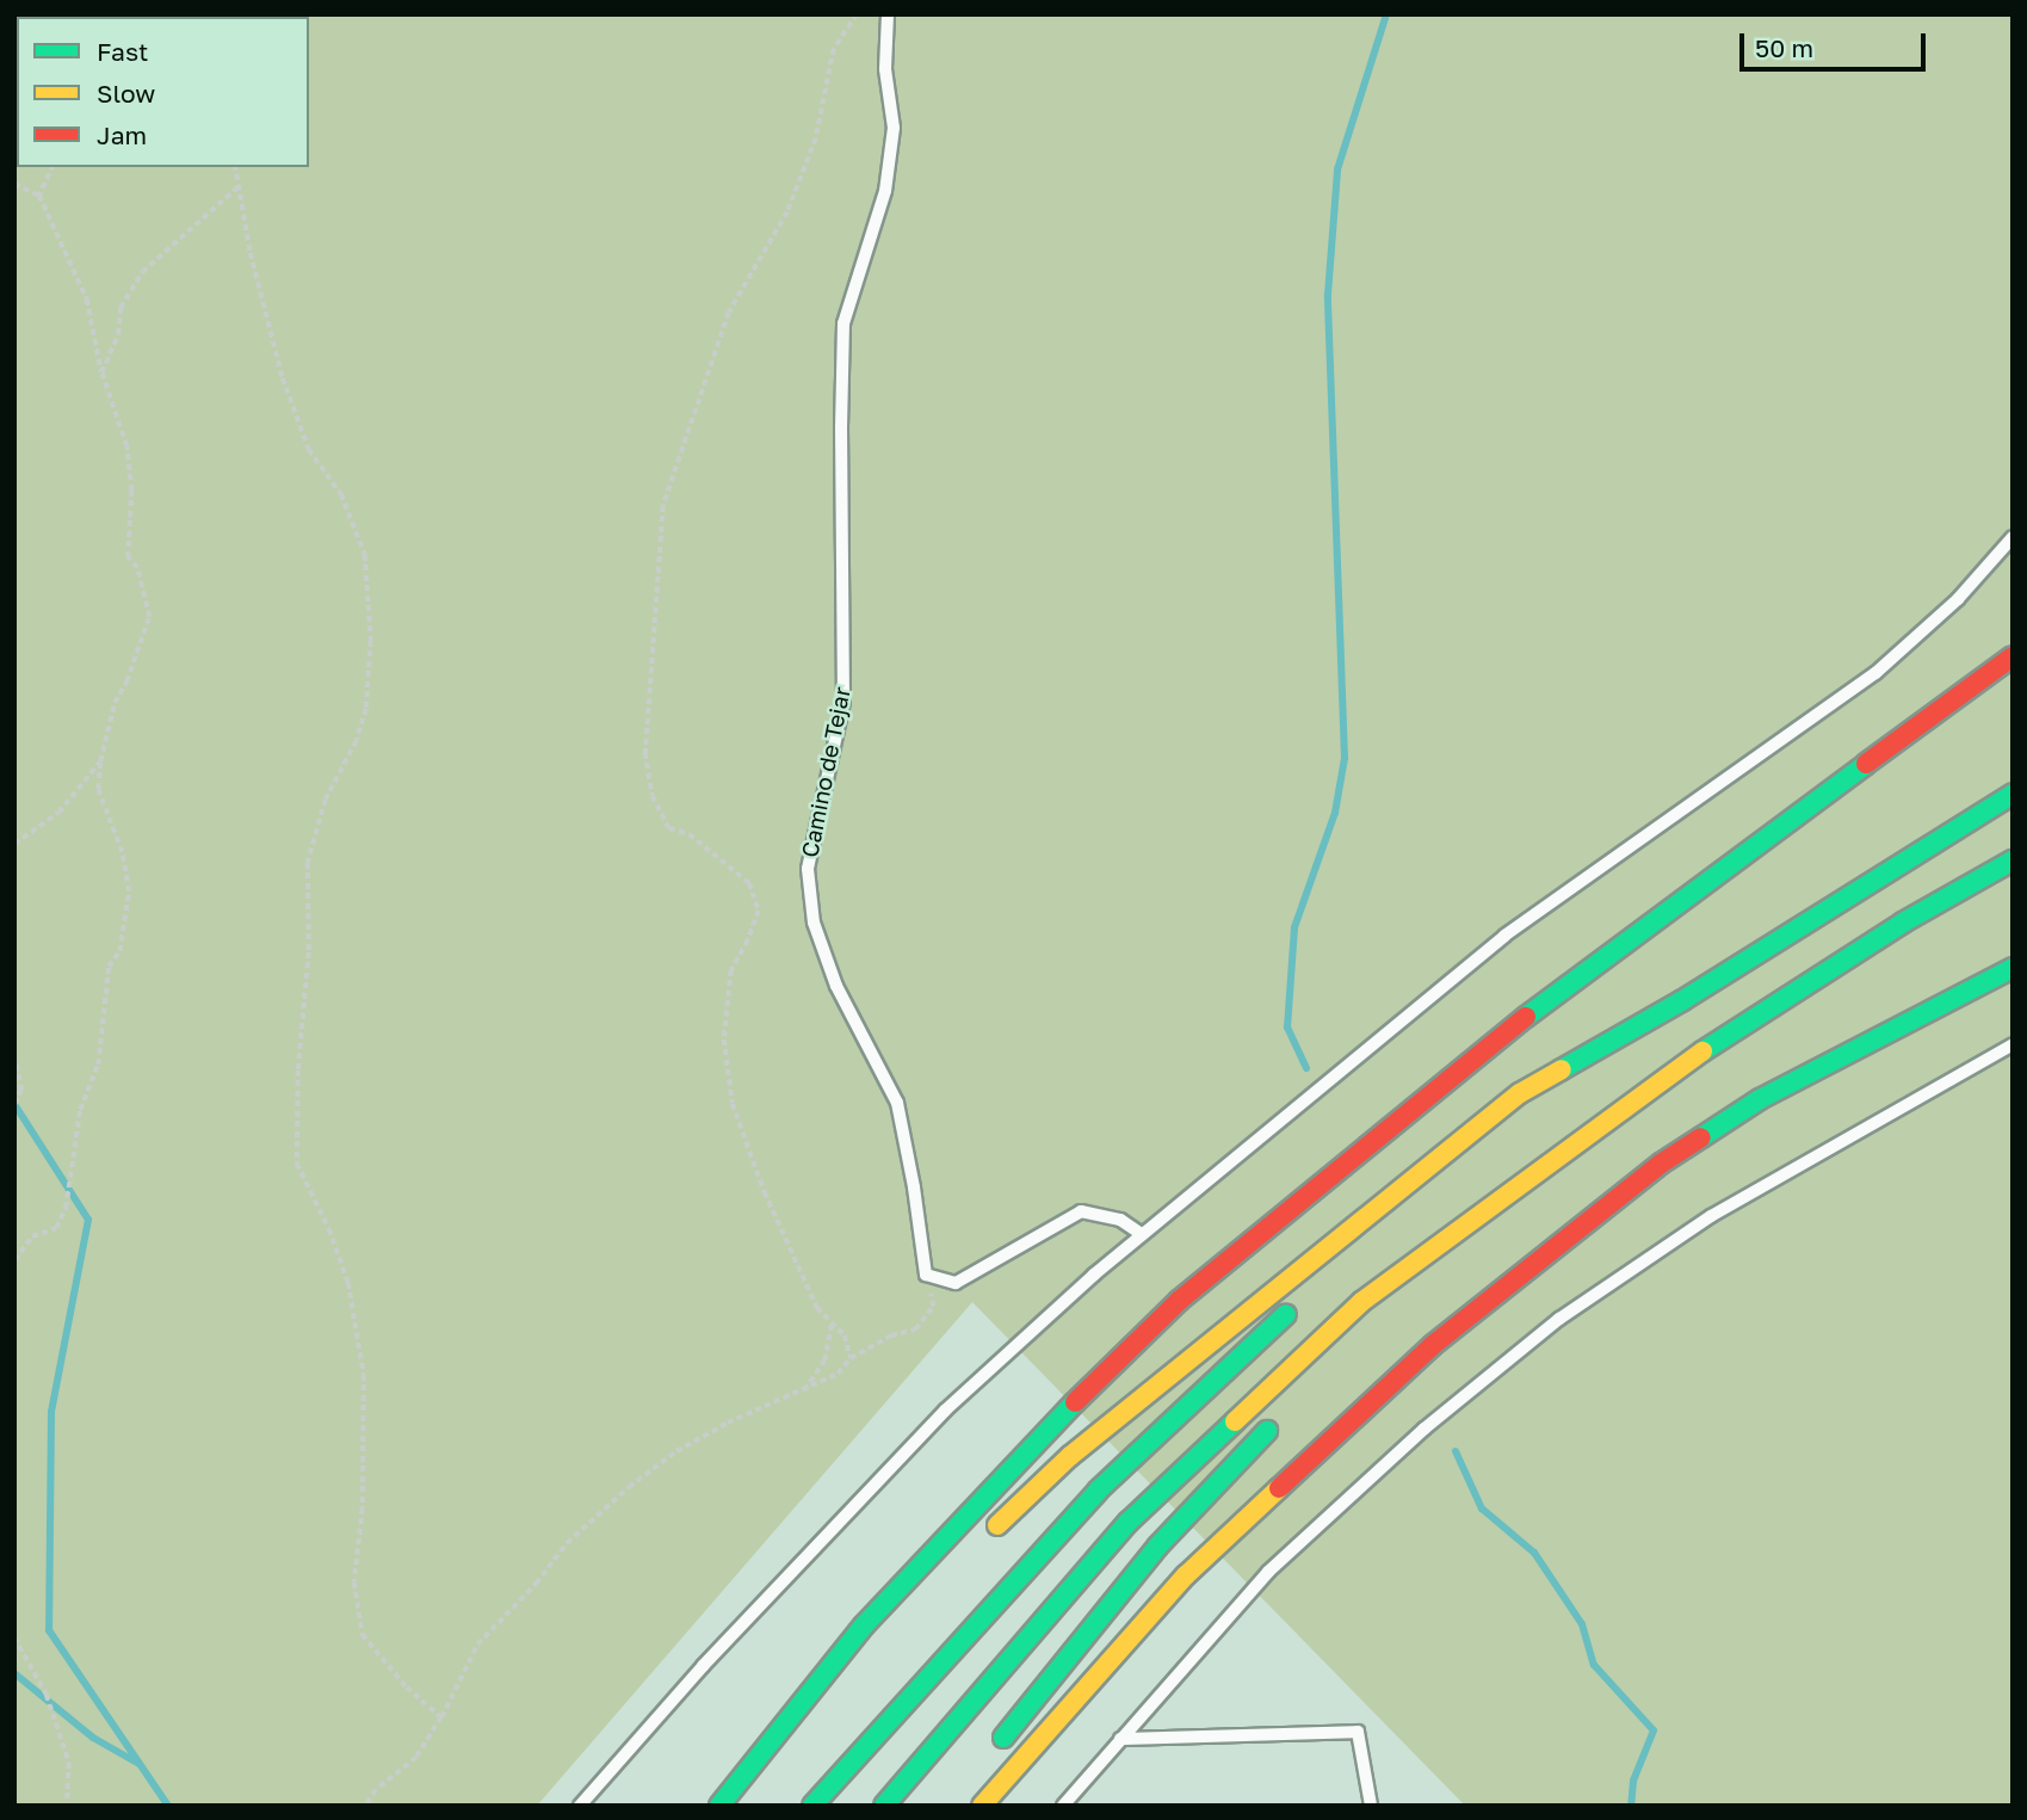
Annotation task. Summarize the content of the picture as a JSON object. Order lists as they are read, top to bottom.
{
  "streets": {
    "lane": ["Camino de Tejar"]
  },
  "legend": ["Fast", "Slow", "Jam"],
  "scale_bar": "50 m"
}
